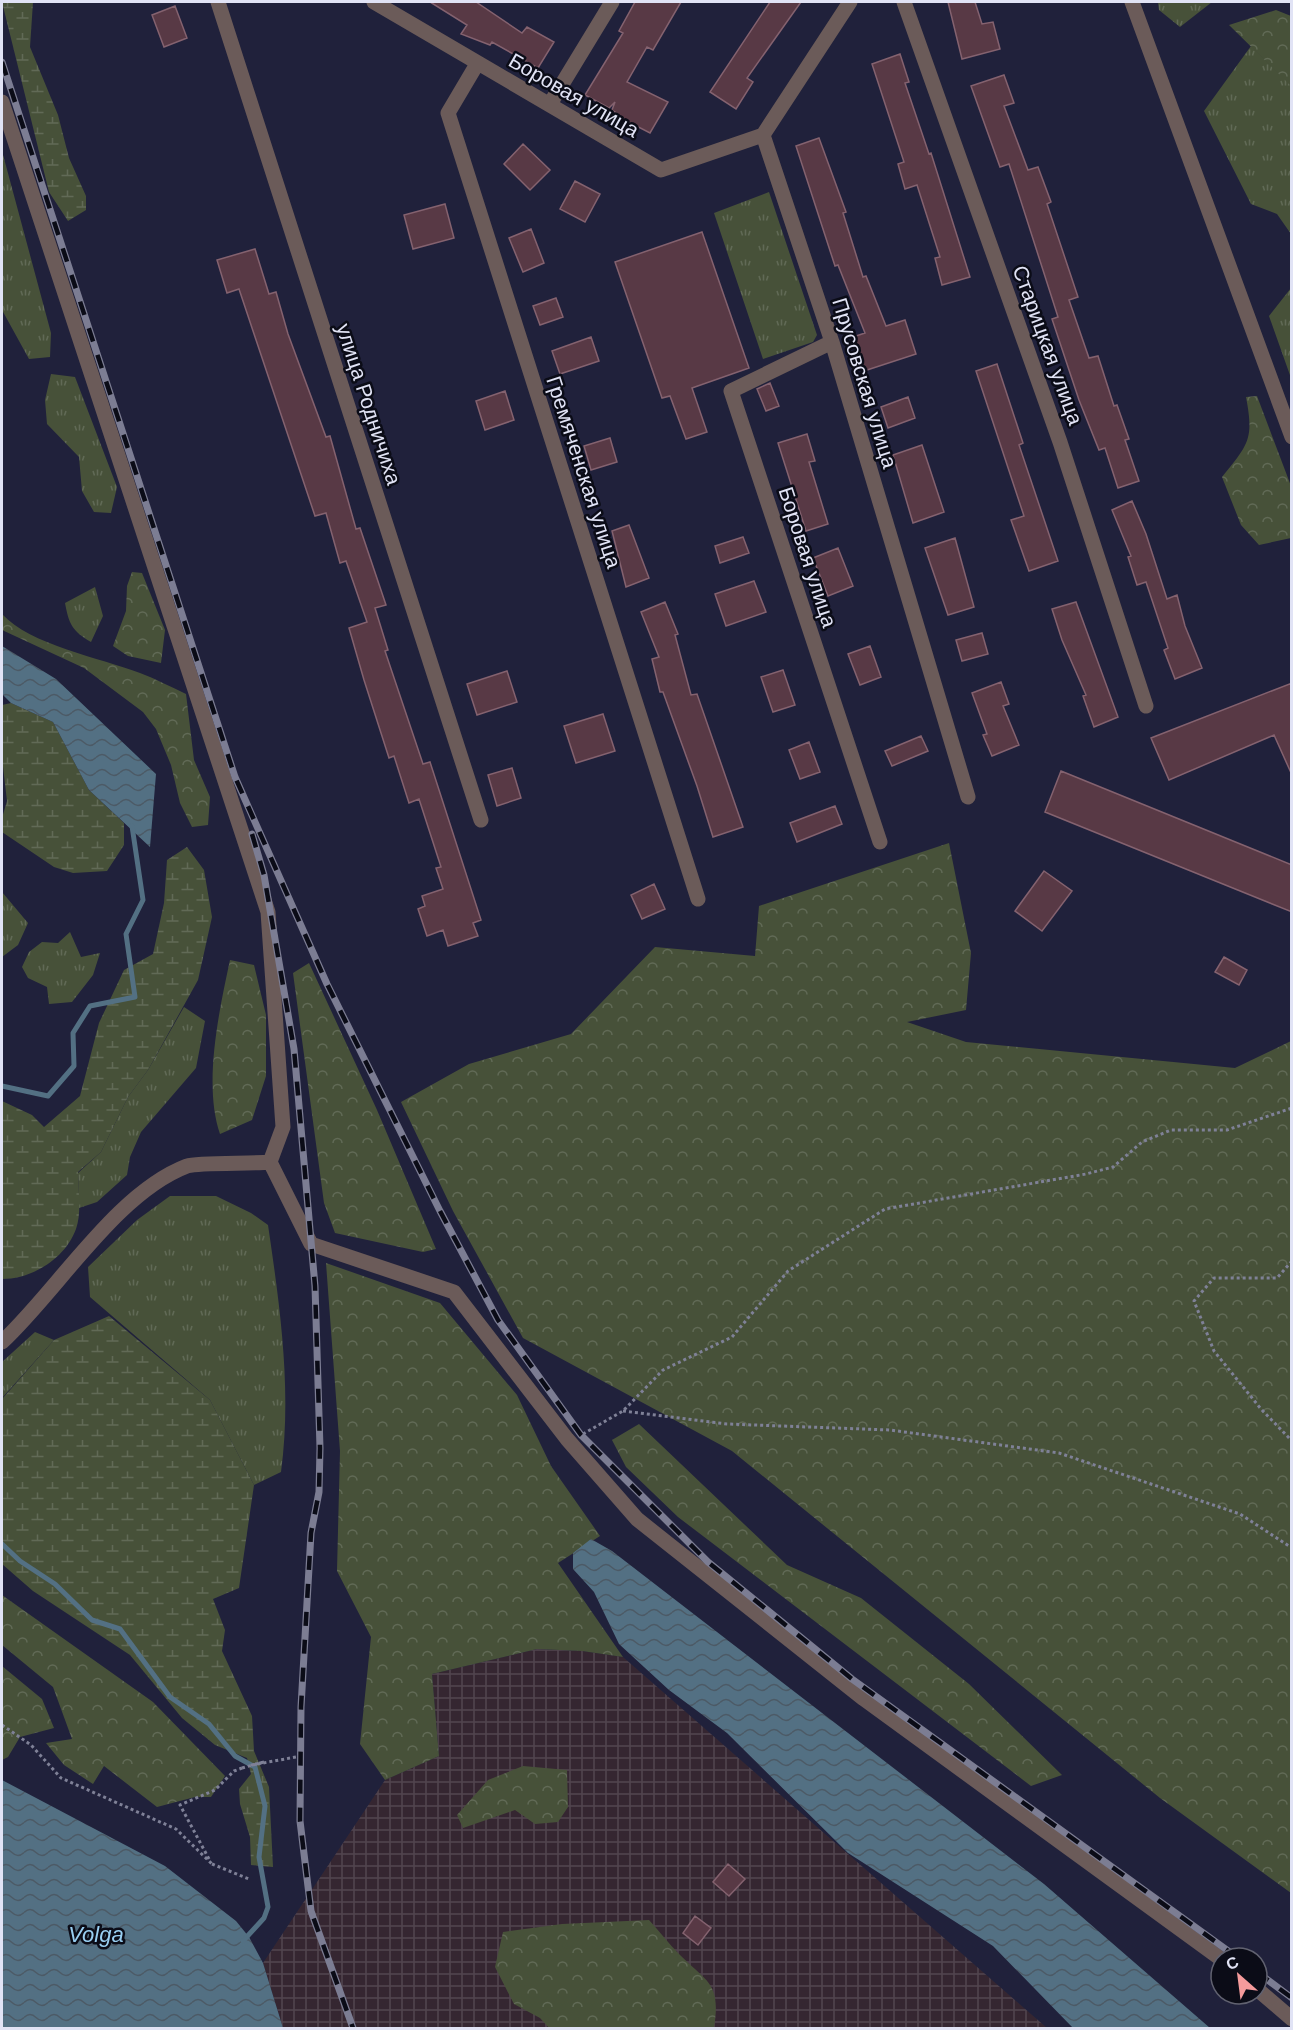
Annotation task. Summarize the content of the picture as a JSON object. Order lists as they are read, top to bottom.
{
  "streets": {
    "street": [
      "Боровая улица",
      "Старицкая улица",
      "Прусовская улица",
      "улица Родничиха",
      "Гремяченская улица"
    ]
  },
  "crossings": [
    ["Боровая улица", "Прусовская улица"],
    ["Боровая улица", "Гремяченская улица"]
  ],
  "water": ["Volga"],
  "north": "top left"
}
